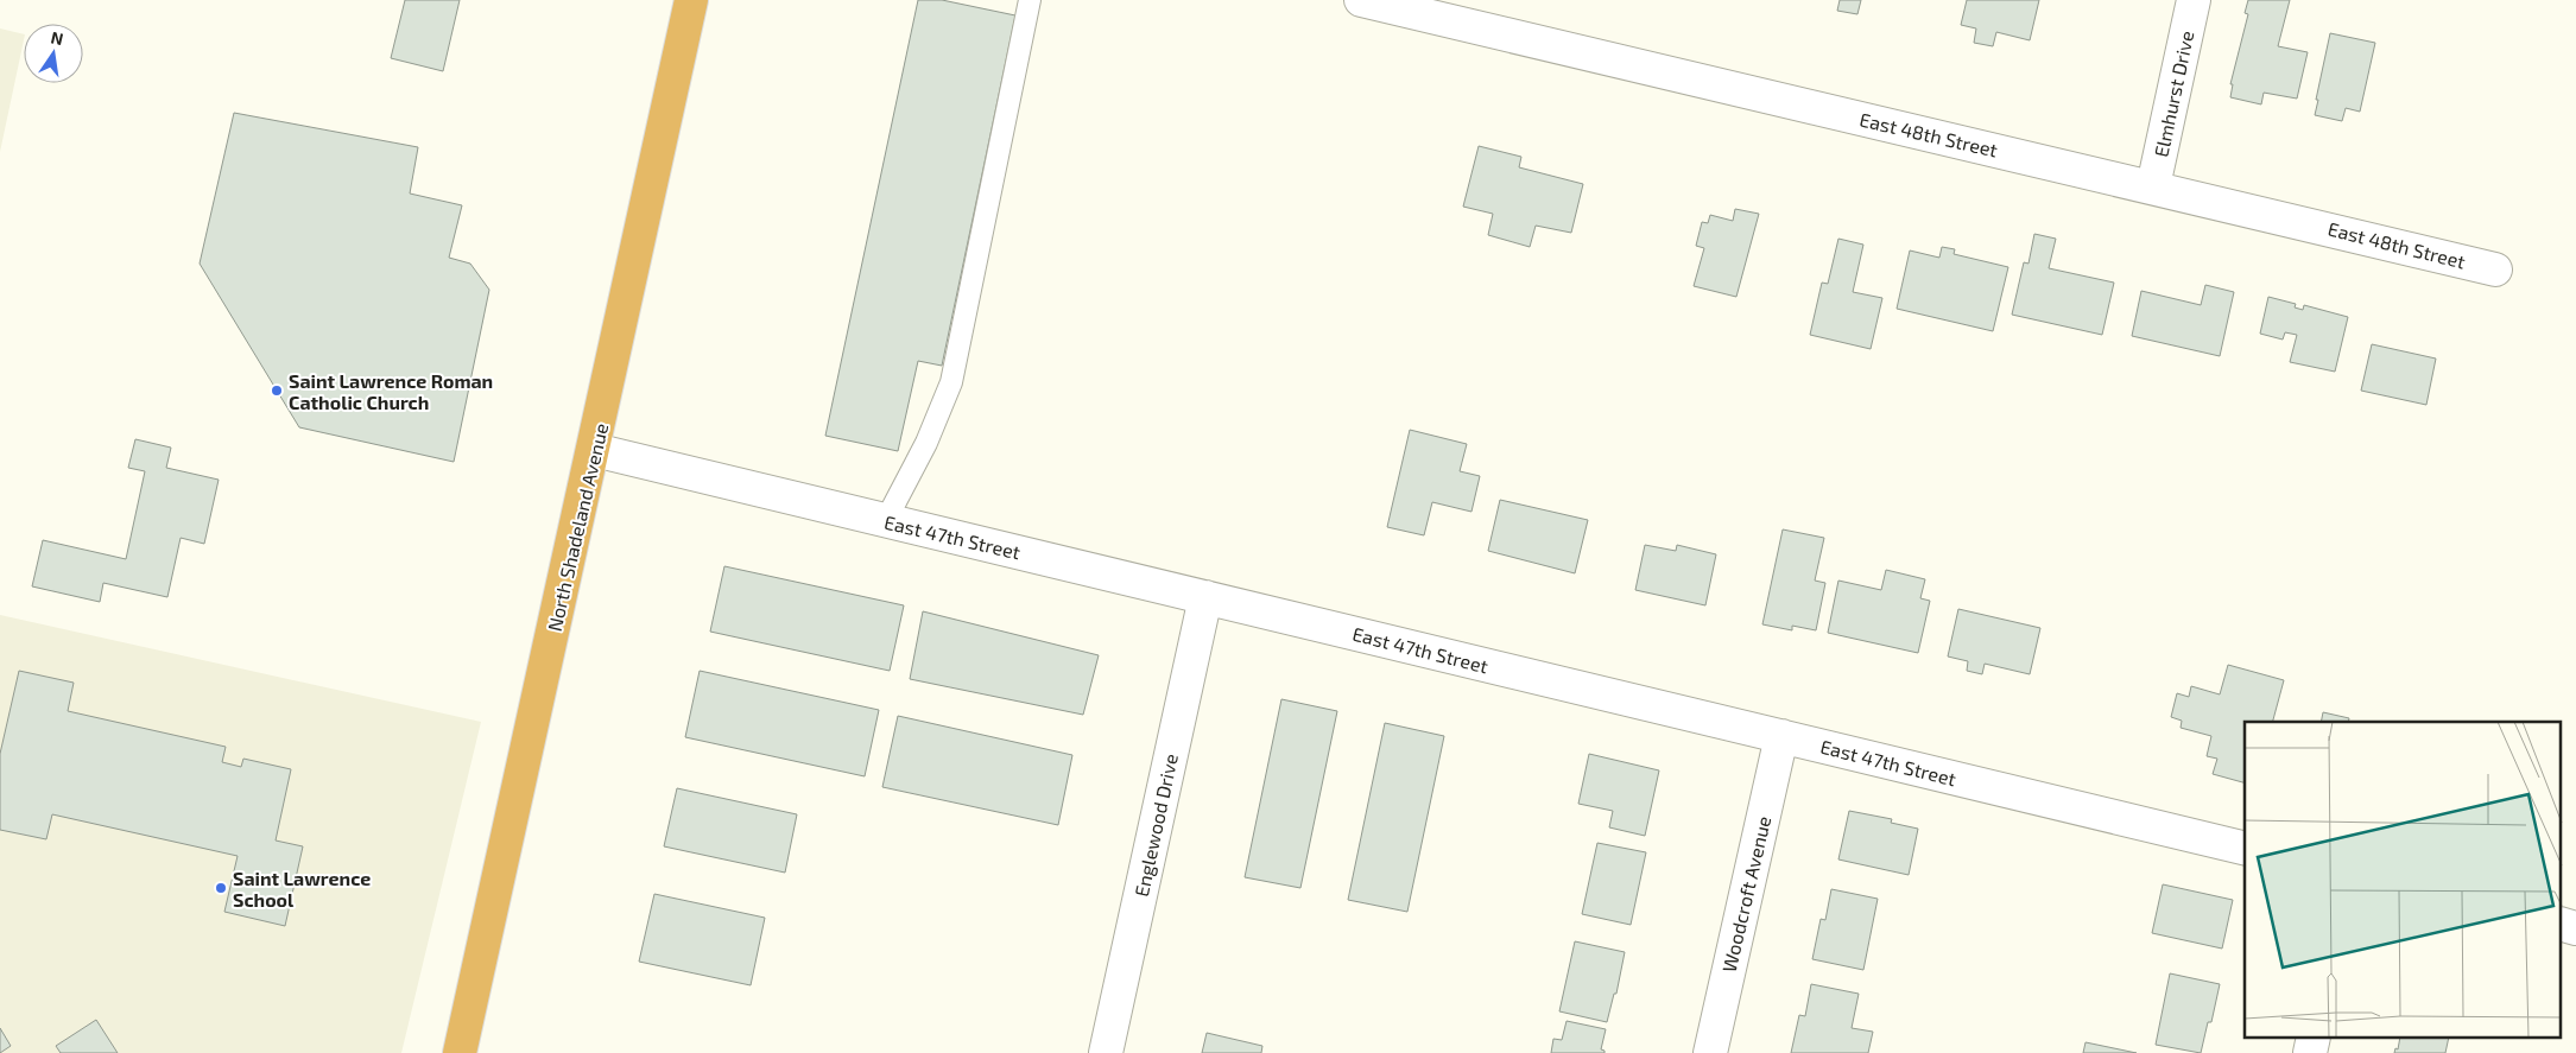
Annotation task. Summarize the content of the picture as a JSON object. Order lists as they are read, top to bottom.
{
  "streets": {
    "main road": ["North Shadeland Avenue"],
    "street": [
      "Elmhurst Drive",
      "East 48th Street",
      "East 47th Street",
      "Englewood Drive",
      "Woodcroft Avenue"
    ]
  },
  "crossings": [
    ["Elmhurst Drive", "East 48th Street"],
    ["North Shadeland Avenue", "East 47th Street"],
    ["East 47th Street", "Englewood Drive"],
    ["East 47th Street", "Woodcroft Avenue"]
  ],
  "places": ["Saint Lawrence Roman Catholic Church", "Saint Lawrence School"],
  "north": "top"
}
